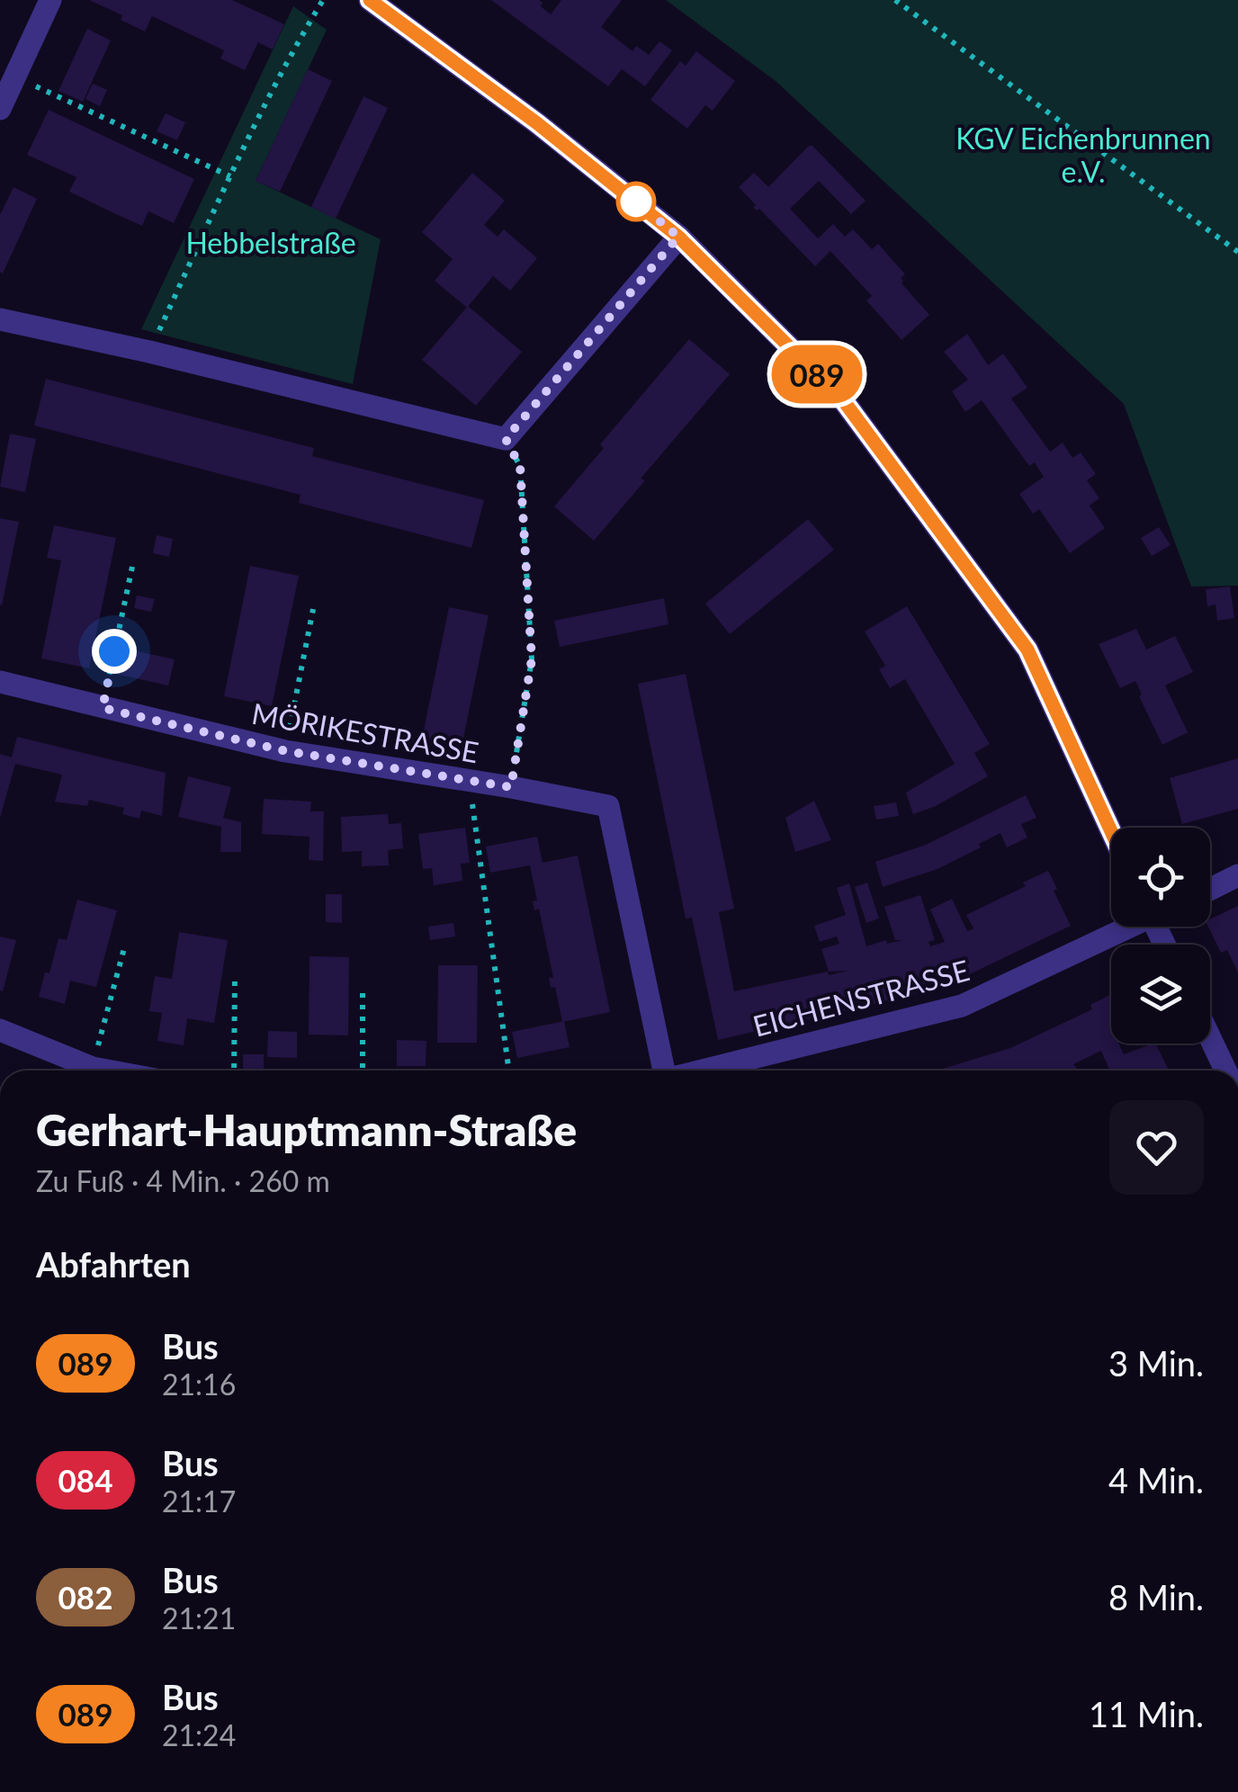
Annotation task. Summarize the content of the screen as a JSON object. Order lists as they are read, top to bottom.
{
  "streets": {
    "street": ["MÖRIKESTRASSE", "EICHENSTRASSE"]
  },
  "parks": ["KGV Eichenbrunnen e.V.", "Hebbelstraße"],
  "lines": ["bus line 089"],
  "page": {
    "on_map": "089",
    "heading": [
      ["Gerhart-Hauptmann-Straße", "Zu Fuß · 4 Min. · 260 m"],
      "Abfahrten"
    ],
    "list": [
      {
        "mark": "089",
        "name": "Bus",
        "note": "21:16",
        "value": "3 Min."
      },
      {
        "mark": "084",
        "name": "Bus",
        "note": "21:17",
        "value": "4 Min."
      },
      {
        "mark": "082",
        "name": "Bus",
        "note": "21:21",
        "value": "8 Min."
      },
      {
        "mark": "089",
        "name": "Bus",
        "note": "21:24",
        "value": "11 Min."
      }
    ]
  }
}
